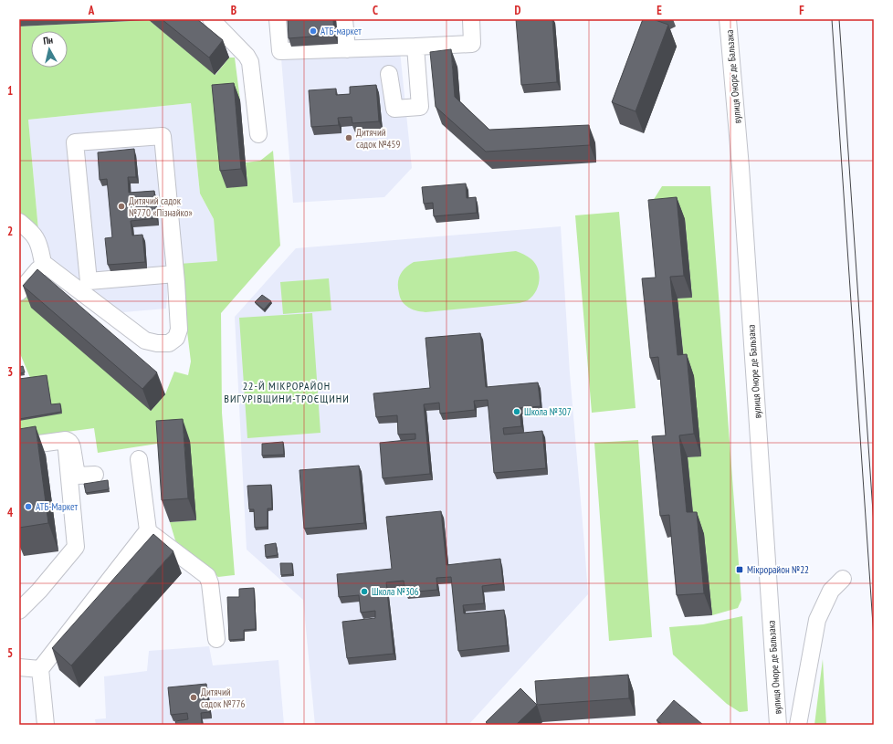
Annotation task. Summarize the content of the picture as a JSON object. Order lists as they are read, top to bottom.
{
  "streets": {
    "street": ["вулиця Оноре де Бальзака"]
  },
  "districts": ["22-Й МІКРОРАЙОН ВИГУРІВЩИНИ-ТРОЄЩИНИ"],
  "places": {
    "other": [
      "АТБ-маркет",
      "Дитячий садок №459",
      "Дитячий садок №770 «Пізнайко»",
      "Школа №307",
      "АТБ-Маркет",
      "Школа №306",
      "Дитячий садок №776"
    ],
    "transit": ["Мікрорайон №22"]
  },
  "north": "top",
  "grid": {
    "columns": [
      "A",
      "B",
      "C",
      "D",
      "E",
      "F"
    ],
    "rows": [
      "1",
      "2",
      "3",
      "4",
      "5"
    ]
  }
}
